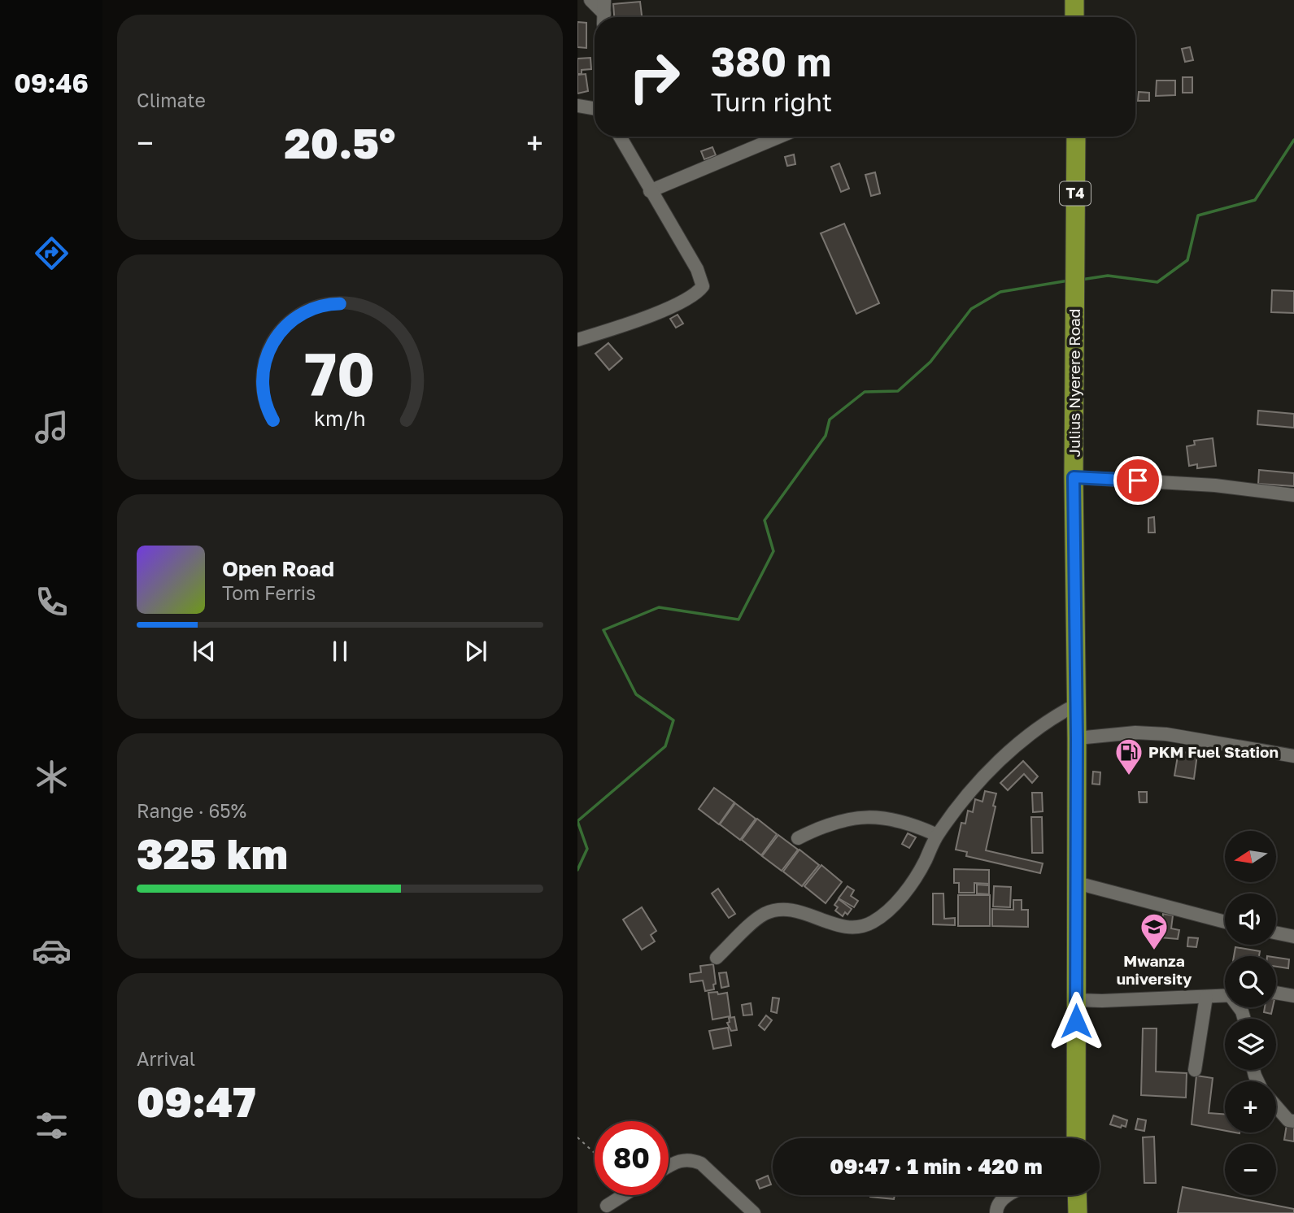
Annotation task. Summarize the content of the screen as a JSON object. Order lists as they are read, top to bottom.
{
  "streets": {
    "highway": ["T4", "Julius Nyerere Road"]
  },
  "places": {
    "fuel station": ["PKM Fuel Station"],
    "school or university": ["Mwanza university"]
  },
  "north": "left",
  "page": {
    "tabs": "09:46",
    "tile": [
      "Climate",
      ["Range · 65%", "325 km"],
      ["Arrival", "09:47"]
    ],
    "turn": ["380 m", "Turn right"],
    "heat": ["−", "20.5°", "+"],
    "song": ["Open Road", "Tom Ferris"],
    "map_buttons": ["+", "−"],
    "limit": "80",
    "trip": "09:47 · 1 min · 420 m",
    "gauge": ["70", "km/h"]
  }
}
